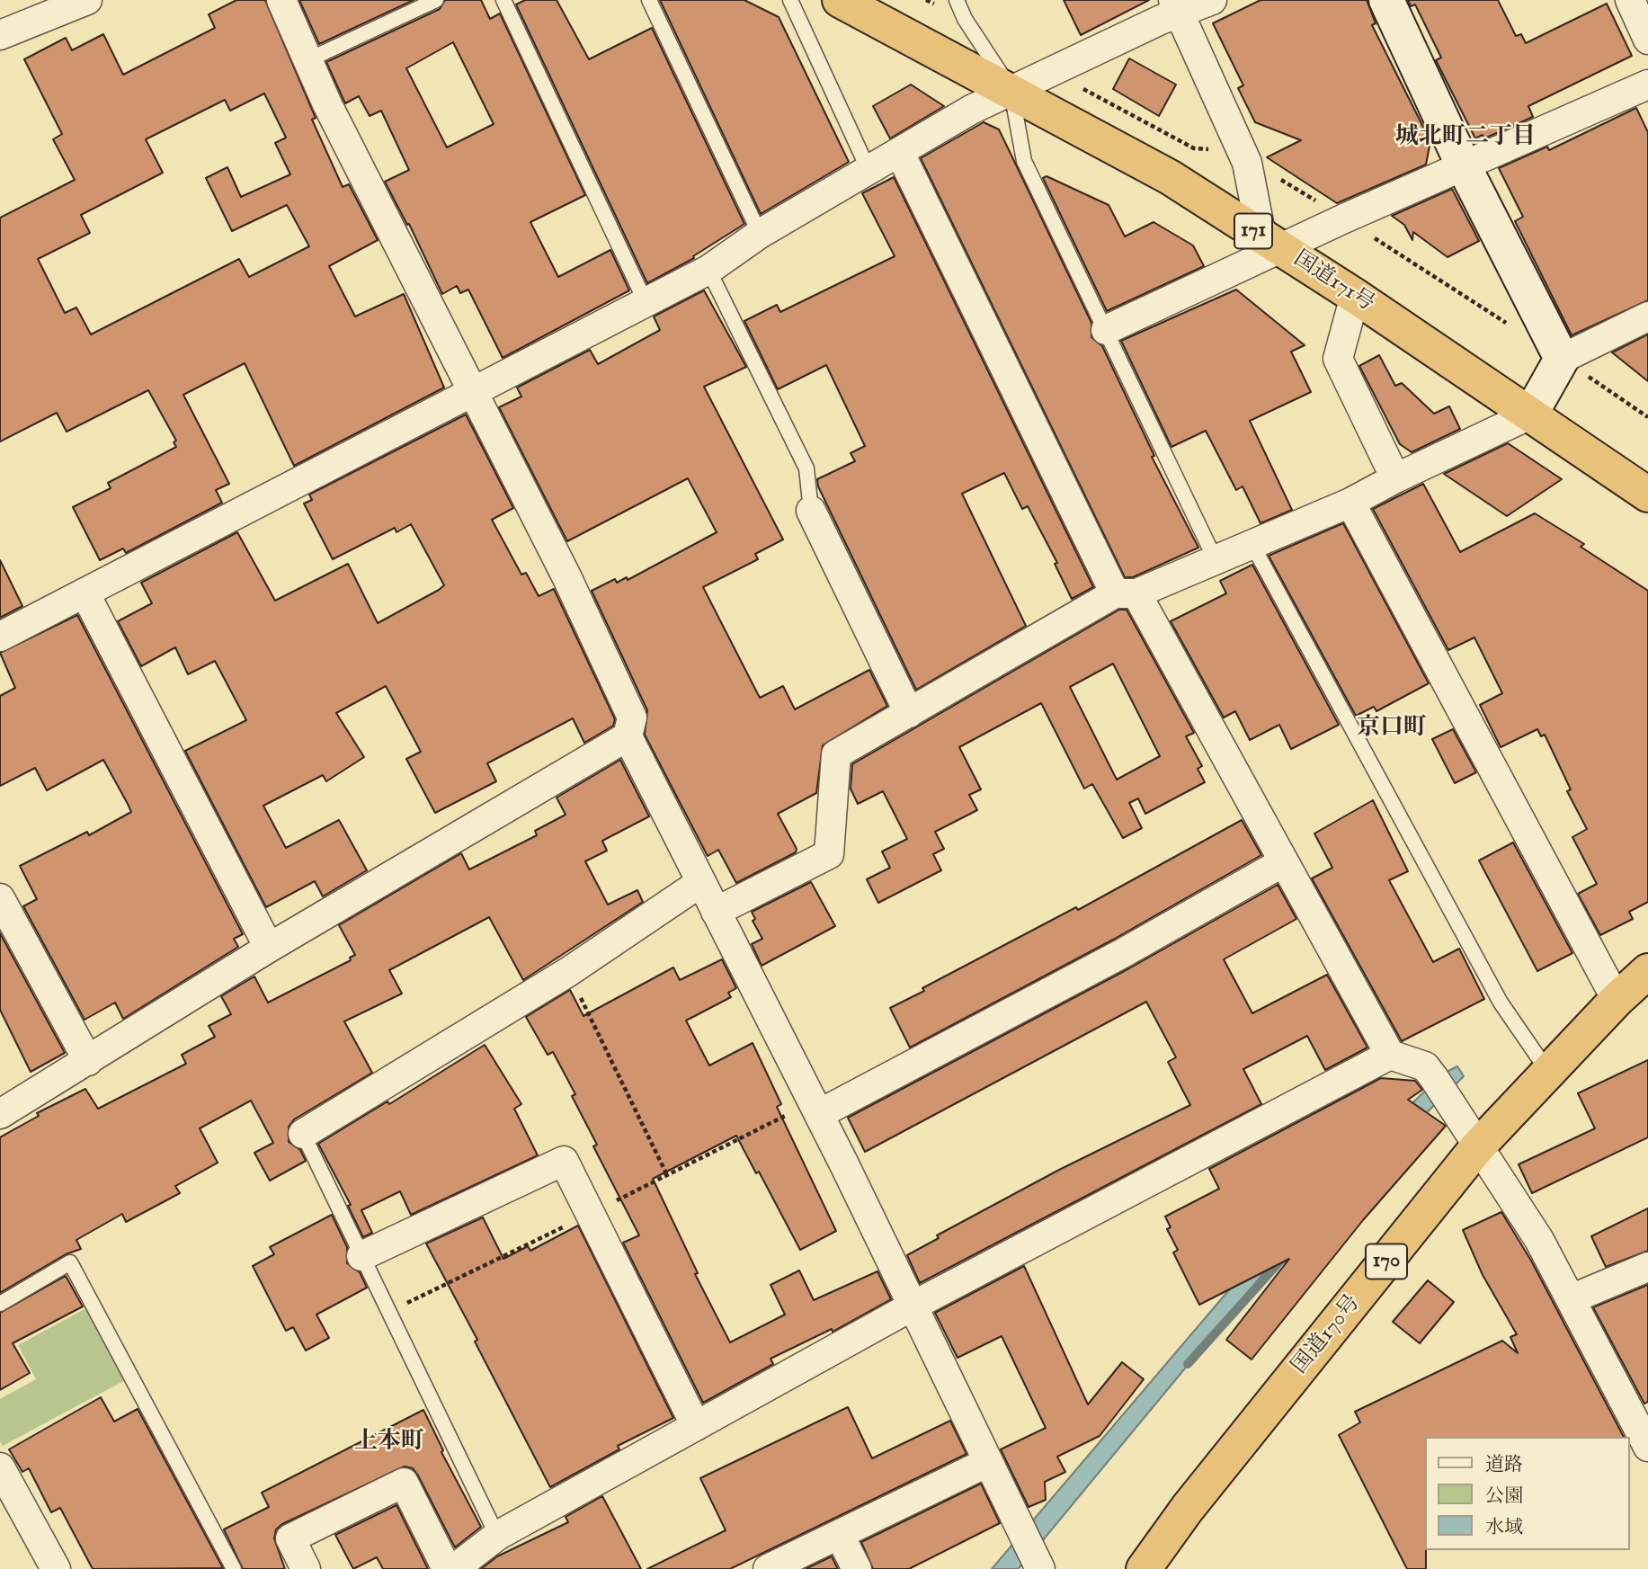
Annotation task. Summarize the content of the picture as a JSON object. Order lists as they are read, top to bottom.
{
  "streets": {
    "highway": [
      "171",
      "国道171号",
      "170",
      "国道170号"
    ]
  },
  "districts": ["城北町二丁目", "京口町", "上本町"],
  "legend": ["道路", "公園", "水域"]
}
